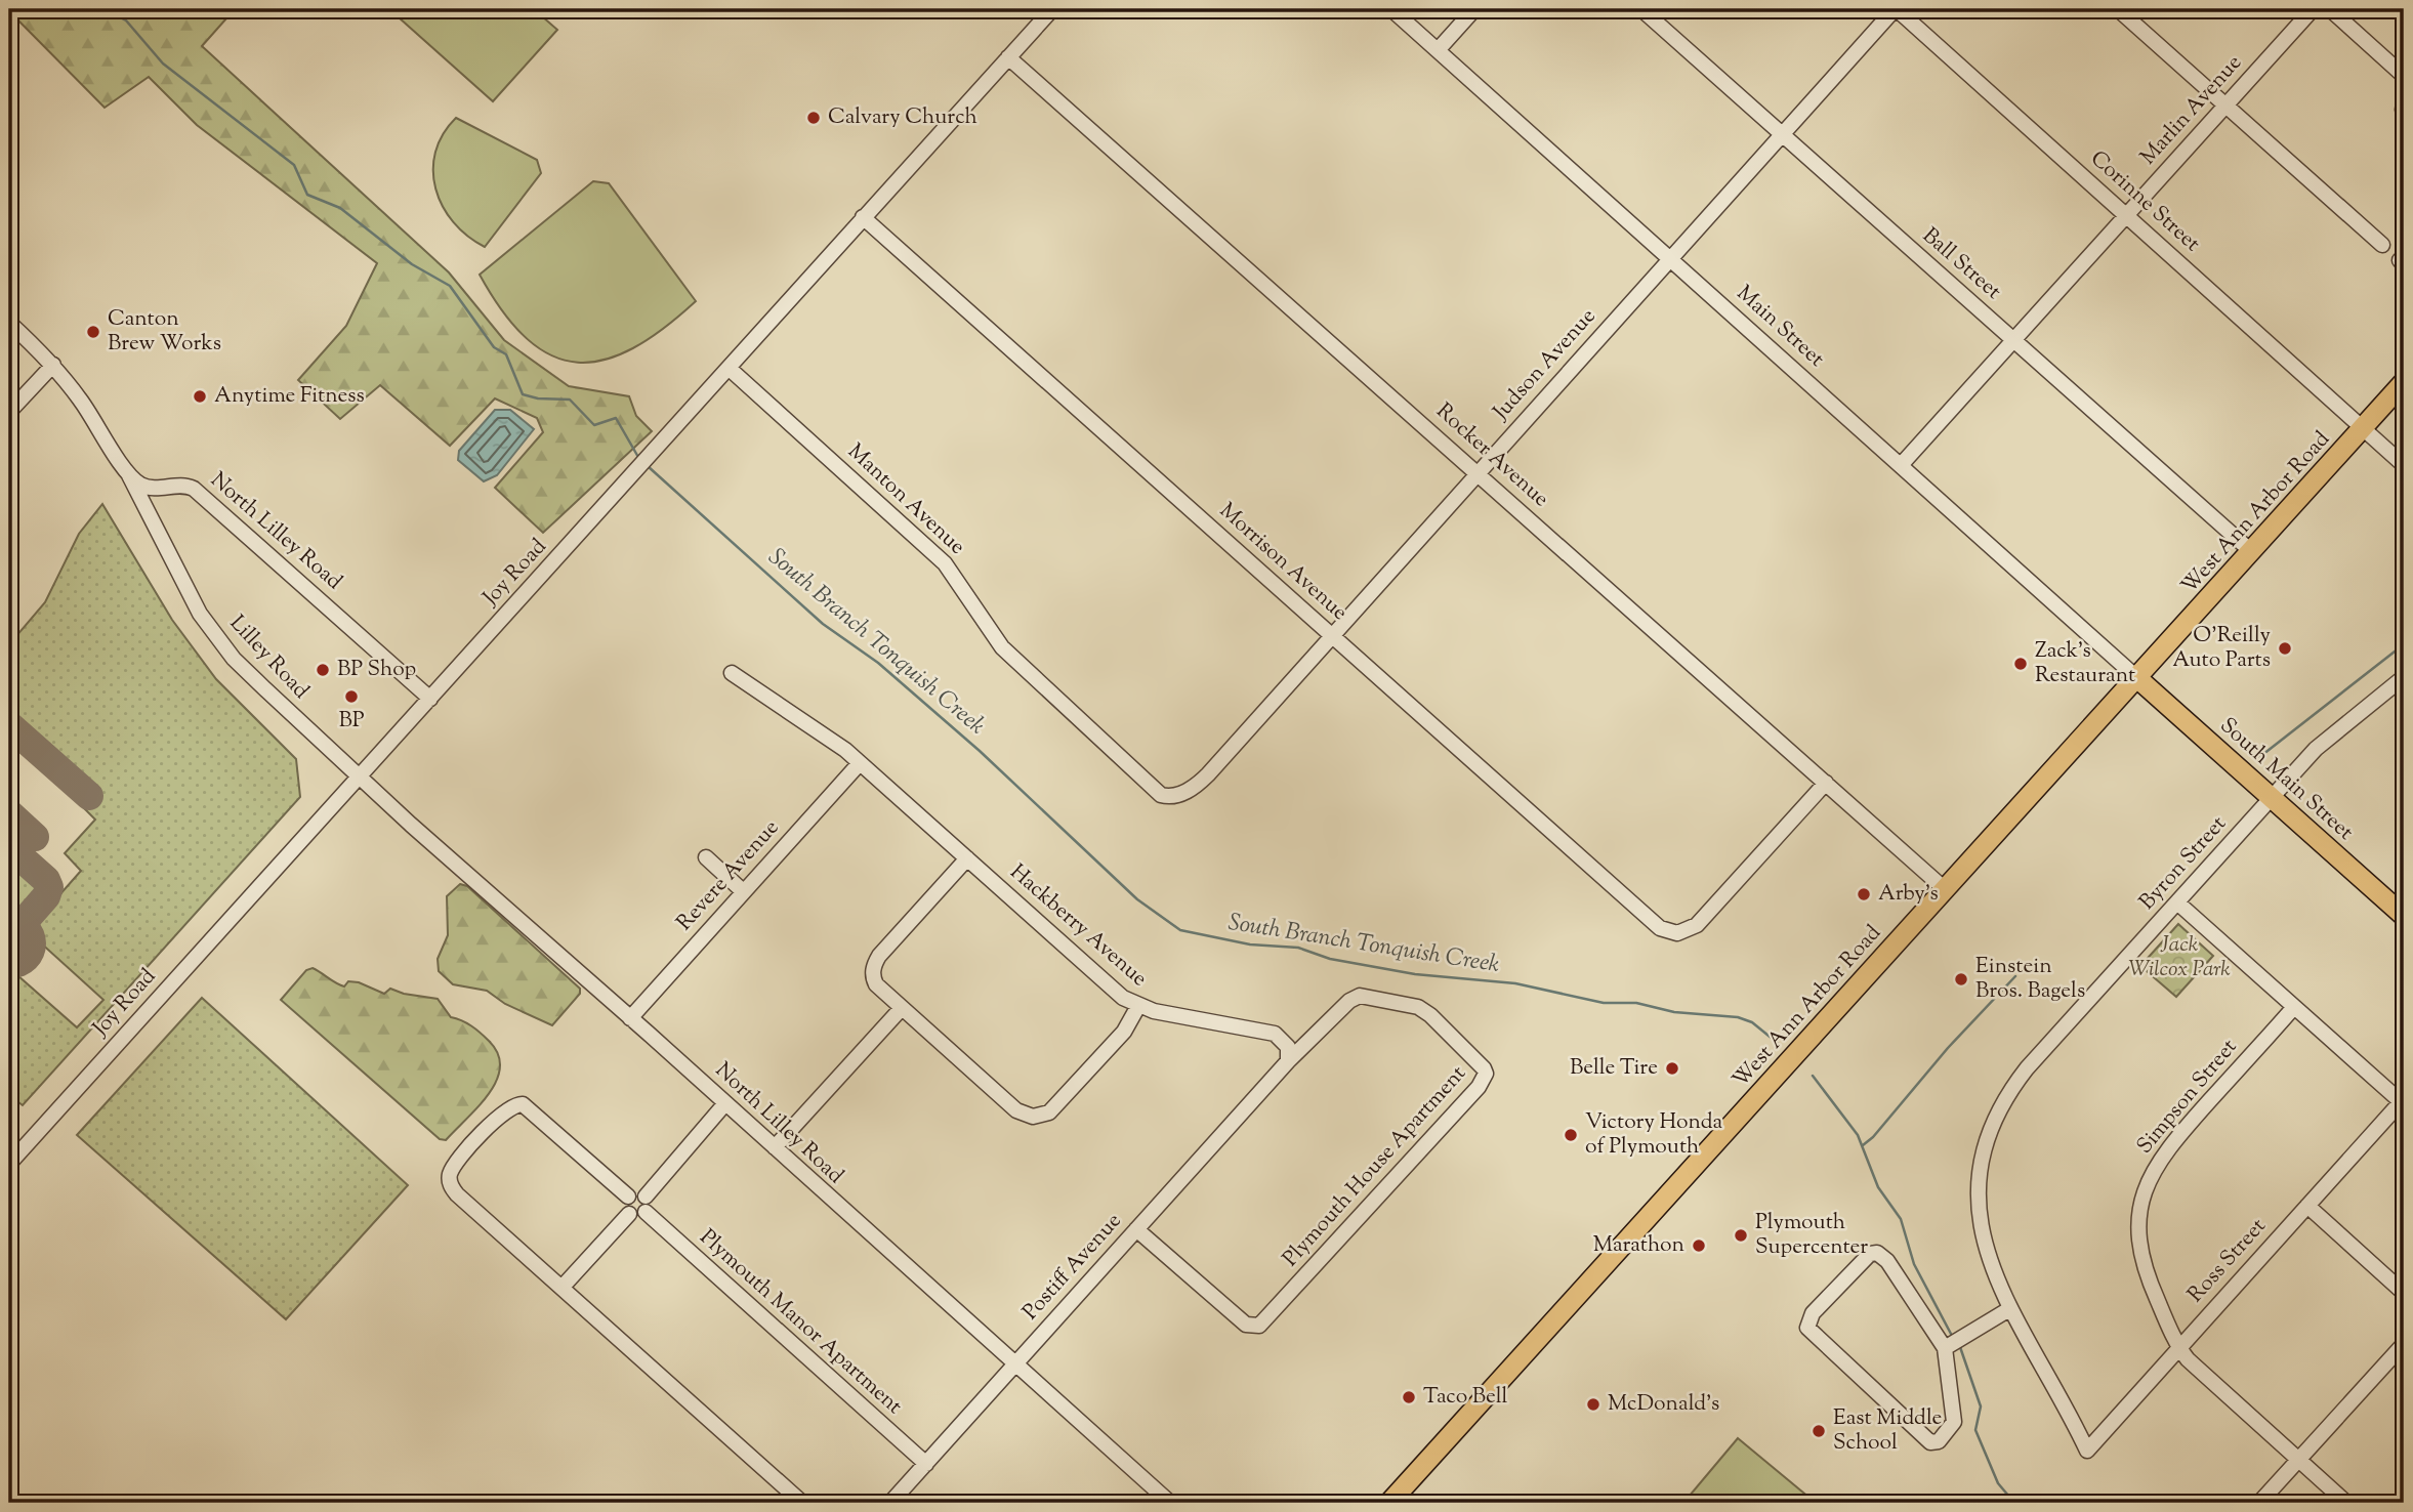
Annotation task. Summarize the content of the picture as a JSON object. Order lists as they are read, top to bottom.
{
  "streets": {
    "main road": ["West Ann Arbor Road", "South Main Street"],
    "street": [
      "Marlin Avenue",
      "Corinne Street",
      "Ball Street",
      "Main Street",
      "Judson Avenue",
      "Rocker Avenue",
      "Manton Avenue",
      "North Lilley Road",
      "Morrison Avenue",
      "Joy Road",
      "Lilley Road",
      "Byron Street",
      "Revere Avenue",
      "Hackberry Avenue",
      "Simpson Street",
      "Plymouth House Apartment",
      "Ross Street",
      "Postiff Avenue",
      "Plymouth Manor Apartment"
    ]
  },
  "crossings": [
    ["Marlin Avenue", "Corinne Street"],
    ["Marlin Avenue", "Ball Street"],
    ["Marlin Avenue", "Main Street"],
    ["Corinne Street", "Judson Avenue"],
    ["Corinne Street", "West Ann Arbor Road"],
    ["Ball Street", "Judson Avenue"],
    ["Ball Street", "West Ann Arbor Road"],
    ["Main Street", "Judson Avenue"],
    ["Main Street", "West Ann Arbor Road"],
    ["Main Street", "South Main Street"],
    ["Judson Avenue", "Rocker Avenue"],
    ["Judson Avenue", "Manton Avenue"],
    ["Judson Avenue", "Morrison Avenue"],
    ["Rocker Avenue", "West Ann Arbor Road"],
    ["Rocker Avenue", "Morrison Avenue"],
    ["Rocker Avenue", "Joy Road"],
    ["Manton Avenue", "Joy Road"],
    ["West Ann Arbor Road", "South Main Street"],
    ["North Lilley Road", "Joy Road"],
    ["North Lilley Road", "Lilley Road"],
    ["North Lilley Road", "Revere Avenue"],
    ["North Lilley Road", "Postiff Avenue"],
    ["Morrison Avenue", "Joy Road"],
    ["Joy Road", "Lilley Road"],
    ["South Main Street", "Byron Street"],
    ["Byron Street", "Ross Street"],
    ["Revere Avenue", "Hackberry Avenue"],
    ["Hackberry Avenue", "Plymouth House Apartment"],
    ["Hackberry Avenue", "Postiff Avenue"],
    ["Simpson Street", "Ross Street"],
    ["Plymouth House Apartment", "Postiff Avenue"],
    ["Postiff Avenue", "Plymouth Manor Apartment"]
  ],
  "water": ["South Branch Tonquish Creek"],
  "parks": ["Jack Wilcox Park"],
  "places": [
    "Calvary Church",
    "Canton Brew Works",
    "Anytime Fitness",
    "O'Reilly Auto Parts",
    "Zack's Restaurant",
    "BP Shop",
    "BP",
    "Arby's",
    "Einstein Bros. Bagels",
    "Belle Tire",
    "Victory Honda of Plymouth",
    "Plymouth Supercenter",
    "Marathon",
    "Taco Bell",
    "McDonald's",
    "East Middle School"
  ]
}
